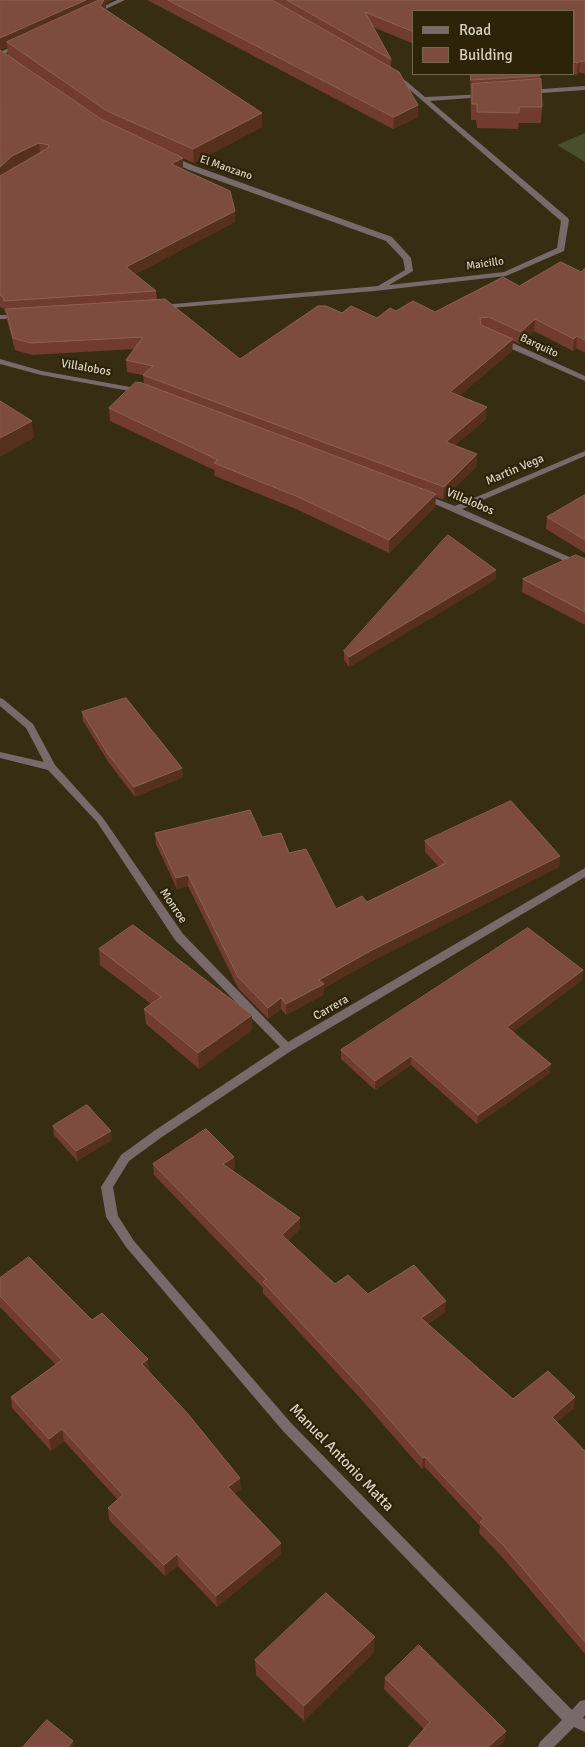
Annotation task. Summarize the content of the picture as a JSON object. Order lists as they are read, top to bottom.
{
  "streets": {
    "street": [
      "El Manzano",
      "Maicillo",
      "Barquito",
      "Villalobos",
      "Martin Vega",
      "Monroe",
      "Carrera",
      "Manuel Antonio Matta"
    ]
  },
  "crossings": [
    ["El Manzano", "Maicillo"],
    ["Villalobos", "Martin Vega"],
    ["Monroe", "Carrera"],
    ["Carrera", "Manuel Antonio Matta"]
  ],
  "legend": ["Road", "Building"]
}
